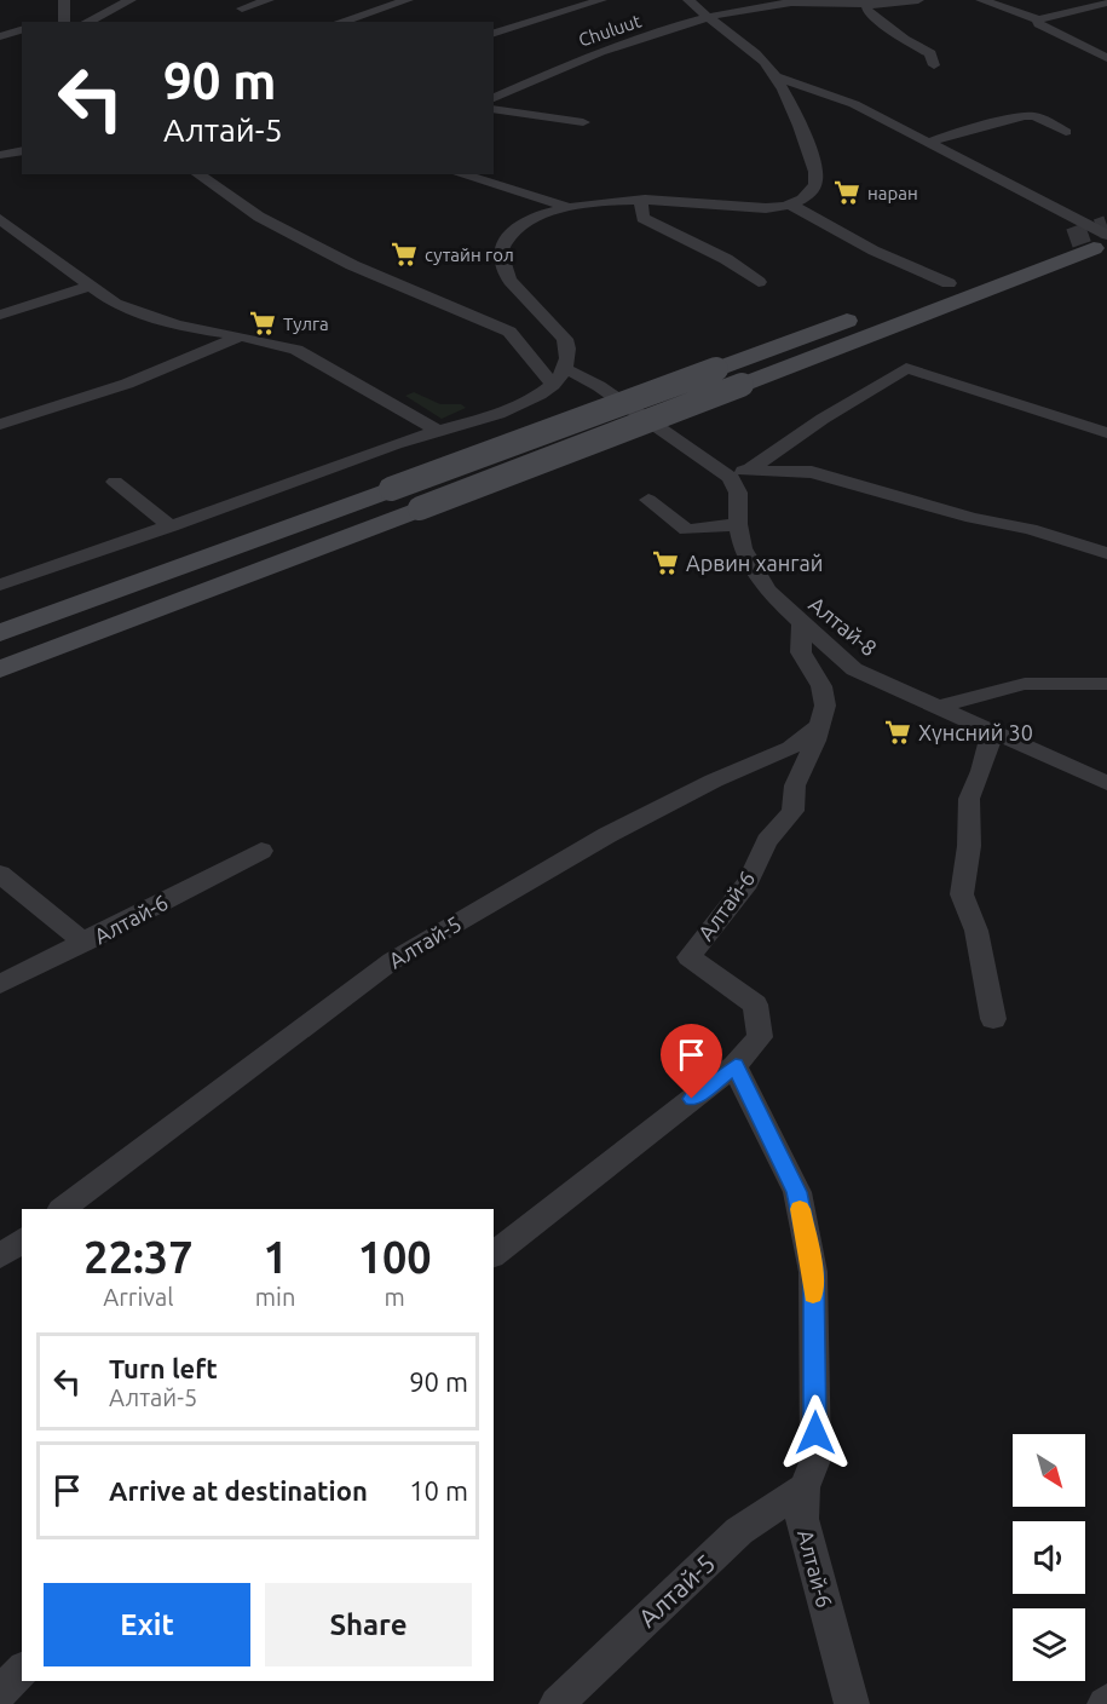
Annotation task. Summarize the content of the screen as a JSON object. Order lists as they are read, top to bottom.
{
  "streets": {
    "street": [
      "Chuluut",
      "Алтай-8",
      "Алтай-6",
      "Алтай-5"
    ]
  },
  "crossings": [
    ["Алтай-8", "Алтай-6"],
    ["Алтай-6", "Алтай-5"]
  ],
  "places": {
    "supermarket": [
      "наран",
      "сутайн гол",
      "Тулга",
      "Арвин хангай",
      "Хүнсний 30"
    ]
  },
  "north": "bottom right",
  "page": {
    "turn": ["90 m", "Алтай-5"],
    "eta": [
      "22:37",
      "Arrival",
      "1",
      "min",
      "100",
      "m"
    ],
    "list": [
      {
        "name": "Turn left",
        "note": "Алтай-5",
        "value": "90 m"
      },
      {
        "name": "Arrive at destination",
        "value": "10 m"
      }
    ],
    "buttons": ["Exit", "Share"]
  }
}
